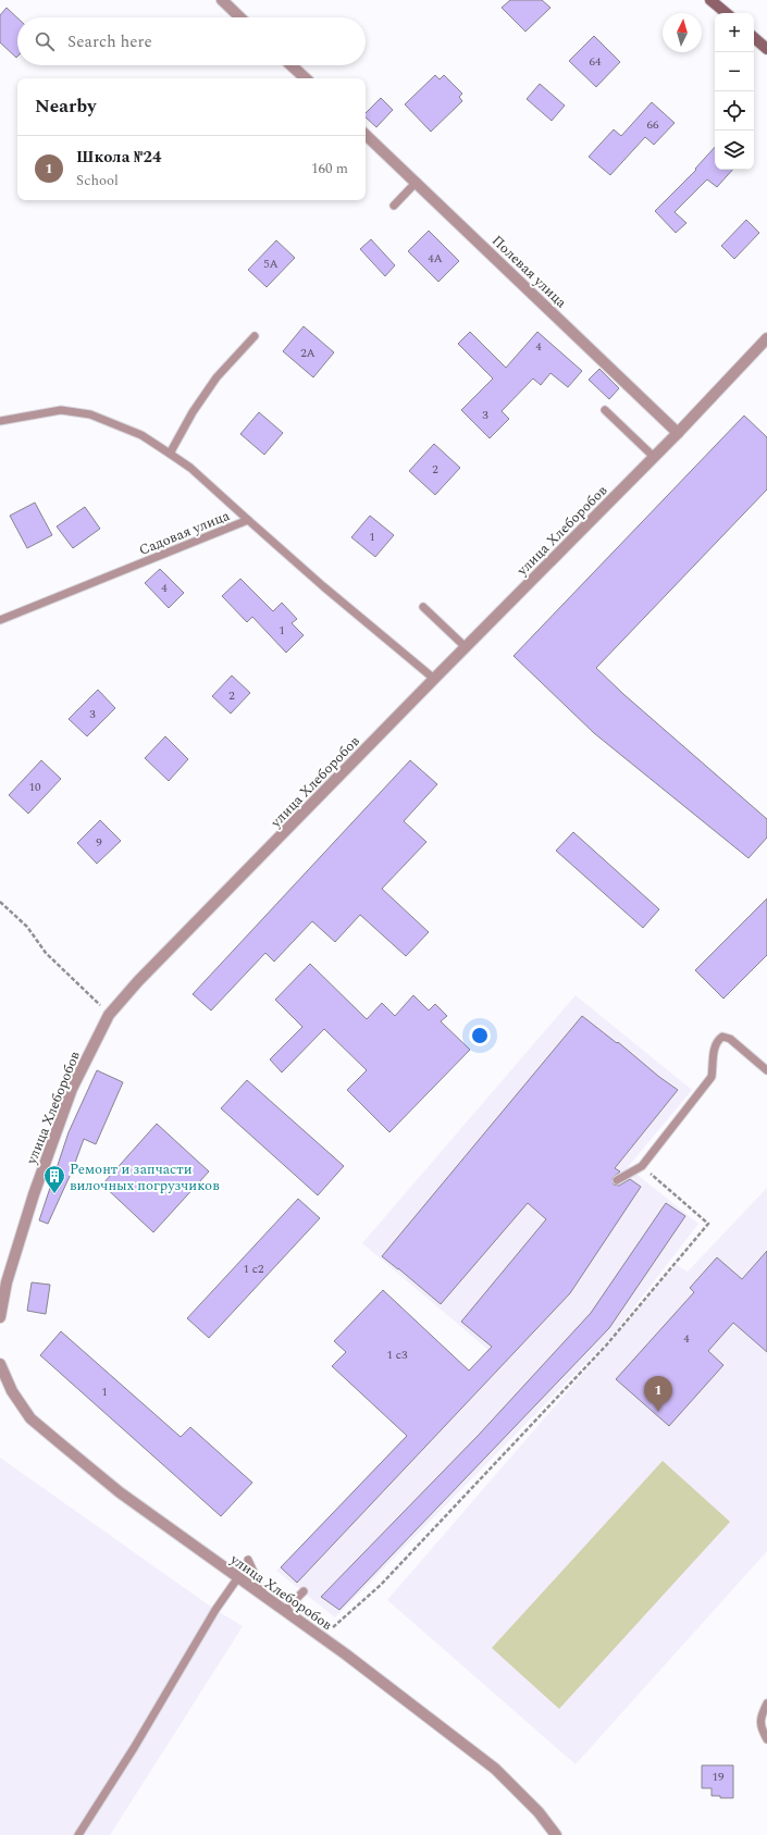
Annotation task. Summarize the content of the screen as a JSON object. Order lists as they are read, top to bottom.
{
  "streets": {
    "street": ["Полевая улица", "улица Хлеборобов"],
    "lane": ["Садовая улица"]
  },
  "crossings": [
    ["Полевая улица", "улица Хлеборобов"],
    ["улица Хлеборобов", "Садовая улица"]
  ],
  "places": {
    "building": ["Ремонт и запчасти вилочных погрузчиков"]
  },
  "house_numbers": [
    "64",
    "66",
    "4А",
    "5А",
    "4",
    "2А",
    "3",
    "2",
    "1",
    "4",
    "1",
    "2",
    "3",
    "10",
    "9",
    "1 с2",
    "4",
    "1 с3",
    "1",
    "19"
  ],
  "north": "top",
  "page": {
    "map_buttons": ["+", "−"],
    "search": "Search here",
    "heading": "Nearby",
    "list": [
      {
        "mark": "1",
        "name": "Школа №24",
        "note": "School",
        "value": "160 m"
      }
    ],
    "pins": "1"
  }
}
